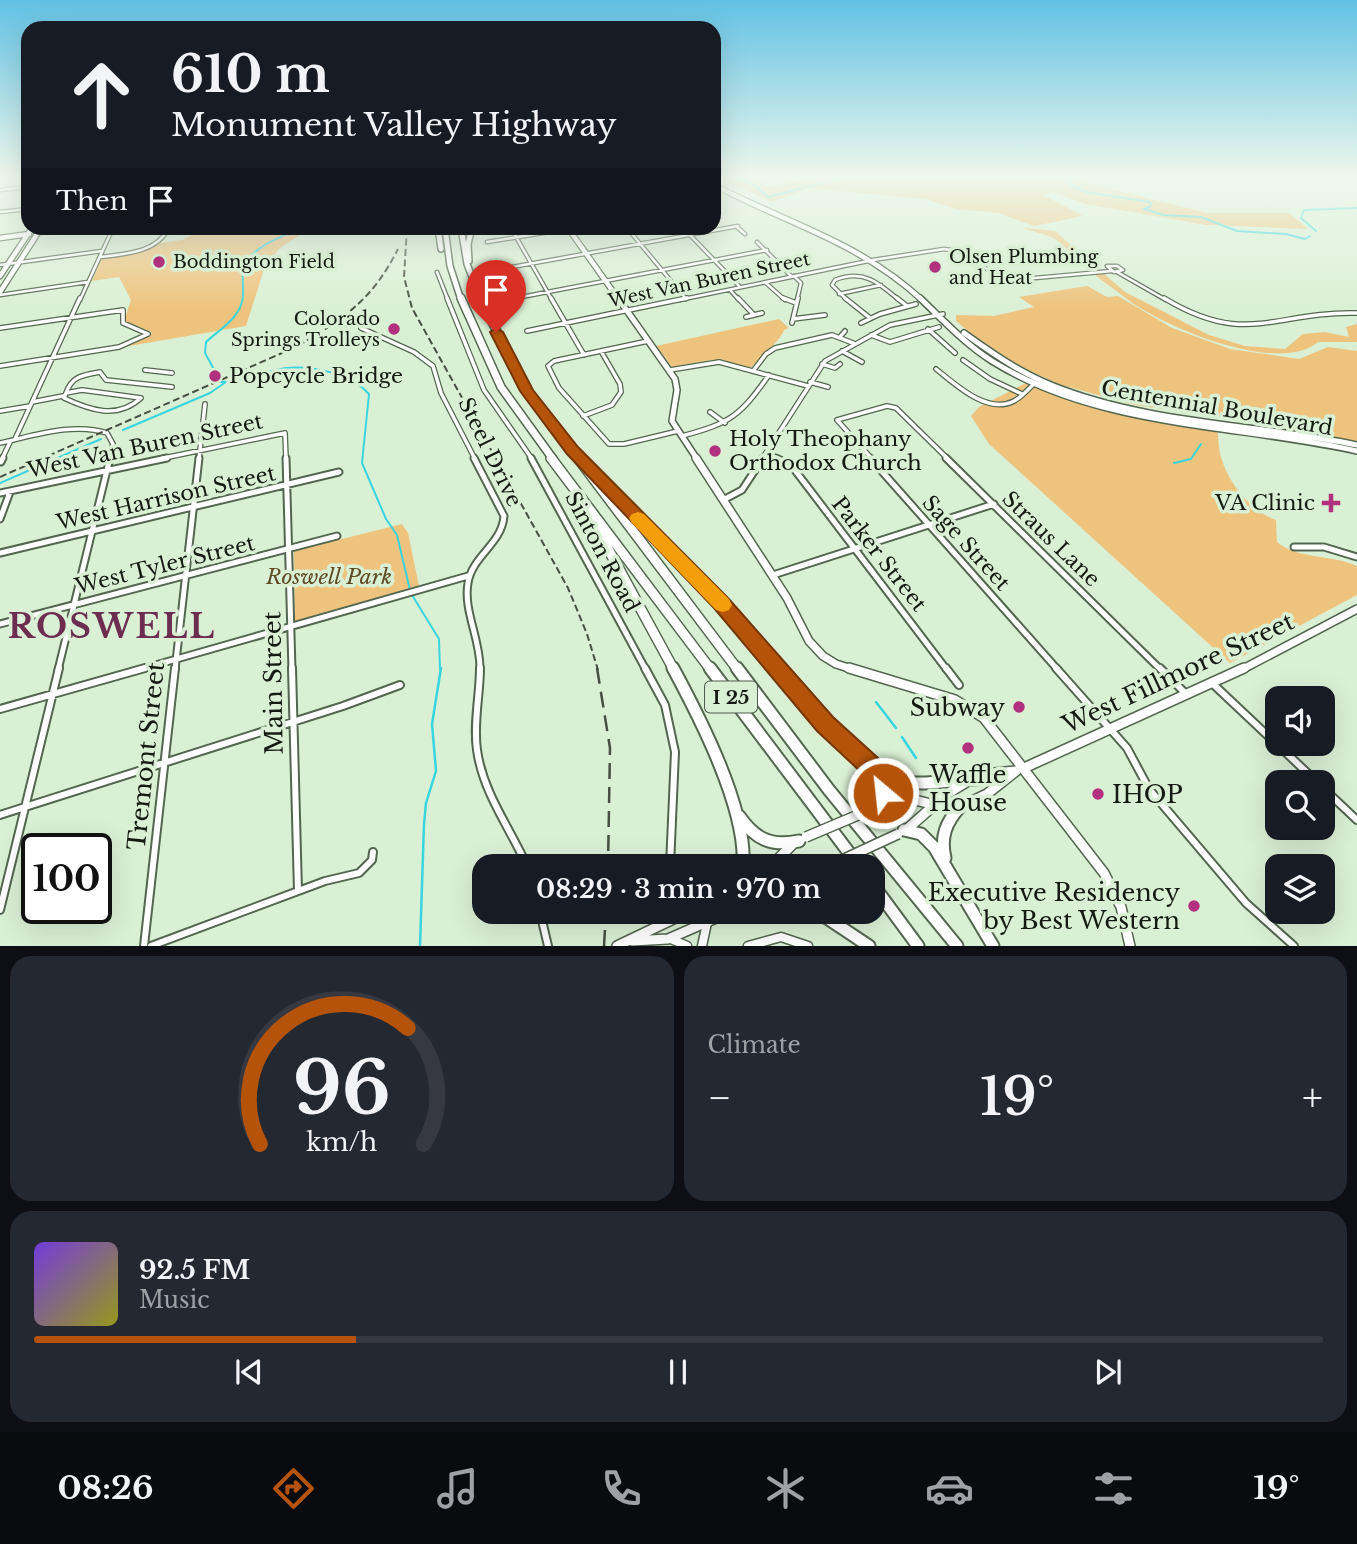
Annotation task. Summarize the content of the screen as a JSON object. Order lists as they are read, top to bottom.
{
  "streets": {
    "highway": ["I 25"],
    "main road": ["Centennial Boulevard", "West Fillmore Street"],
    "street": [
      "West Van Buren Street",
      "Steel Drive",
      "West Harrison Street",
      "Straus Lane",
      "Sage Street",
      "Sinton Road",
      "Parker Street",
      "West Tyler Street",
      "Main Street",
      "Tremont Street"
    ]
  },
  "crossings": [
    ["West Van Buren Street", "Centennial Boulevard"],
    ["West Van Buren Street", "Main Street"],
    ["West Van Buren Street", "Tremont Street"],
    ["West Harrison Street", "Main Street"],
    ["West Harrison Street", "Tremont Street"],
    ["Straus Lane", "Sage Street"],
    ["Straus Lane", "West Fillmore Street"],
    ["Sage Street", "West Fillmore Street"],
    ["West Tyler Street", "Main Street"],
    ["West Tyler Street", "Tremont Street"]
  ],
  "districts": ["ROSWELL"],
  "parks": ["Roswell Park"],
  "places": {
    "other": [
      "Boddington Field",
      "Olsen Plumbing and Heat",
      "Colorado Springs Trolleys",
      "Popcycle Bridge",
      "Holy Theophany Orthodox Church",
      "Subway",
      "Waffle House",
      "IHOP",
      "Executive Residency by Best Western"
    ],
    "health": ["VA Clinic"]
  },
  "page": {
    "turn": ["610 m", "Monument Valley Highway"],
    "then": "Then",
    "limit": "100",
    "trip": "08:29 · 3 min · 970 m",
    "tile": "Climate",
    "heat": ["−", "19°", "+"],
    "song": ["92.5 FM", "Music"],
    "tabs": ["08:26", "19°"],
    "gauge": ["96", "km/h"]
  }
}
